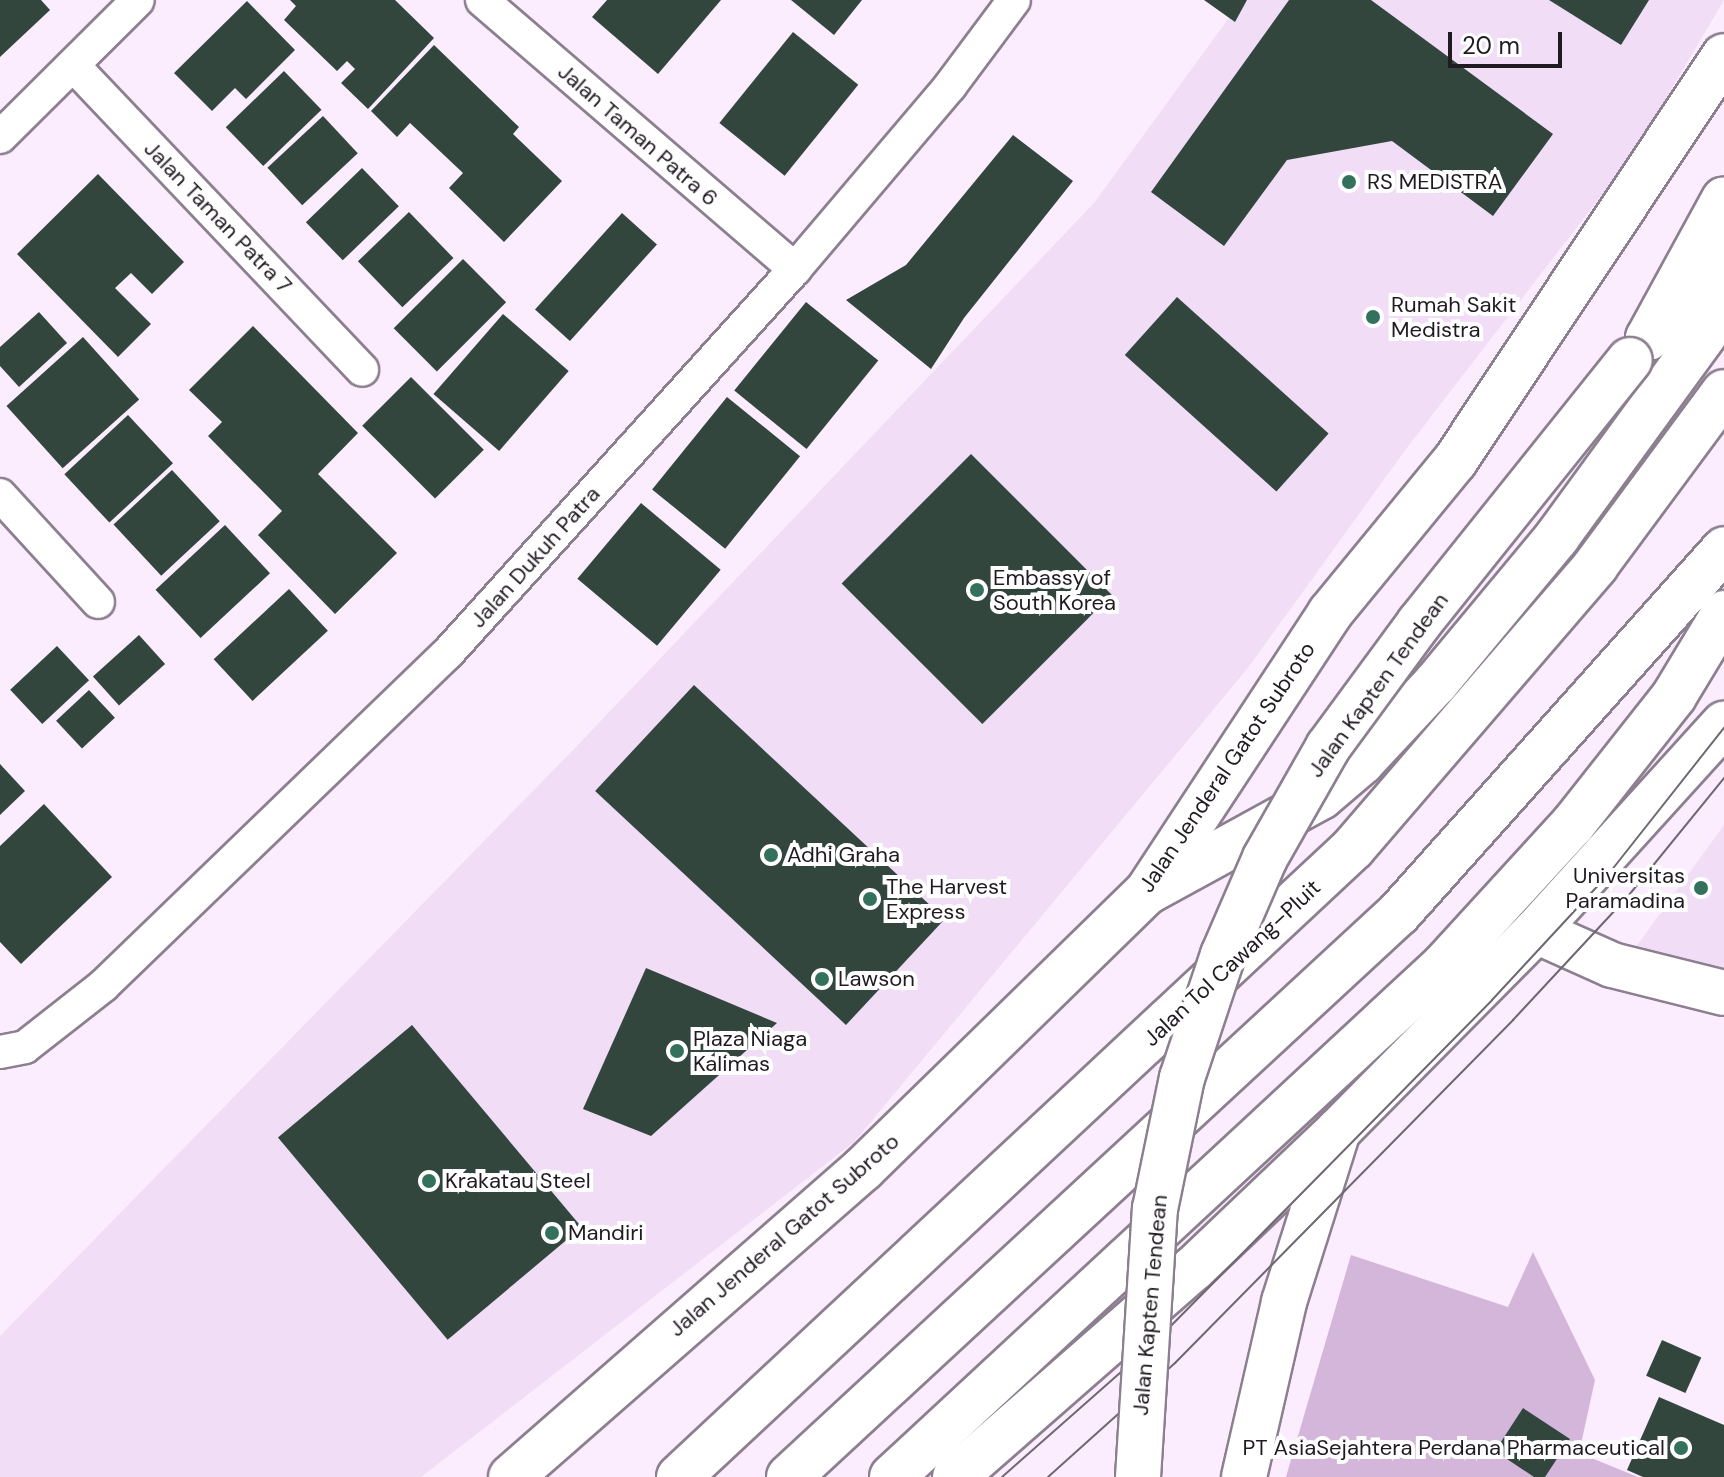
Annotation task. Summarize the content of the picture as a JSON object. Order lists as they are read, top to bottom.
{
  "streets": {
    "main road": ["Jalan Kapten Tendean", "Jalan Jenderal Gatot Subroto", "Jalan Tol Cawang–Pluit"],
    "street": ["Jalan Taman Patra 6", "Jalan Taman Patra 7", "Jalan Dukuh Patra"]
  },
  "crossings": [
    ["Jalan Taman Patra 6", "Jalan Dukuh Patra"]
  ],
  "places": [
    "RS MEDISTRA",
    "Rumah Sakit Medistra",
    "Embassy of South Korea",
    "Adhi Graha",
    "Universitas Paramadina",
    "The Harvest Express",
    "Lawson",
    "Plaza Niaga Kalimas",
    "Krakatau Steel",
    "Mandiri",
    "PT AsiaSejahtera Perdana Pharmaceutical"
  ],
  "scale_bar": "20 m"
}
